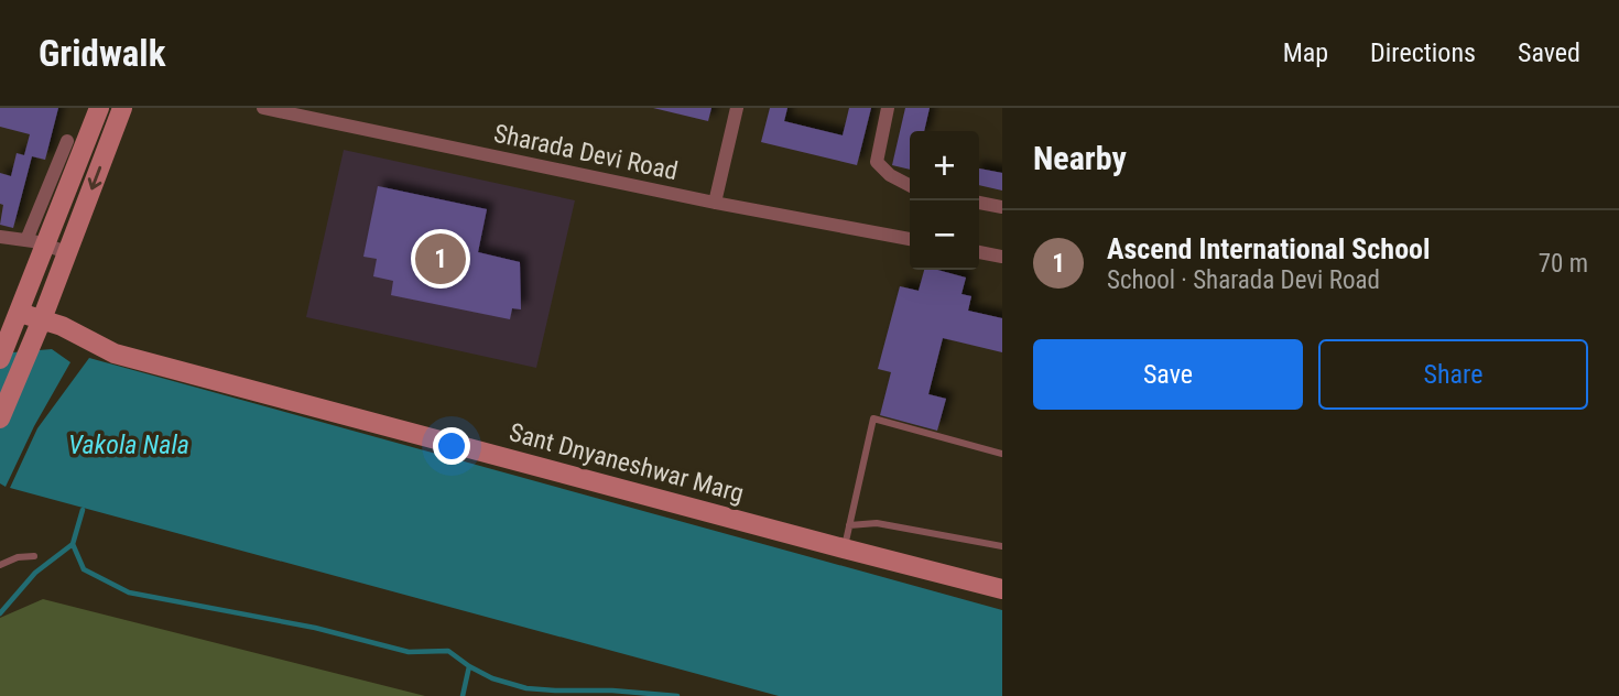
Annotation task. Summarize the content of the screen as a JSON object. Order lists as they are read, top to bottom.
{
  "streets": {
    "street": ["Sharada Devi Road", "Sant Dnyaneshwar Marg"]
  },
  "water": ["Vakola Nala"],
  "page": {
    "header": "Gridwalk",
    "nav": ["Map", "Directions", "Saved"],
    "heading": "Nearby",
    "map_buttons": ["+", "−"],
    "list": [
      {
        "mark": "1",
        "name": "Ascend International School",
        "note": "School · Sharada Devi Road",
        "value": "70 m"
      }
    ],
    "pins": "1",
    "buttons": ["Save", "Share"]
  }
}
